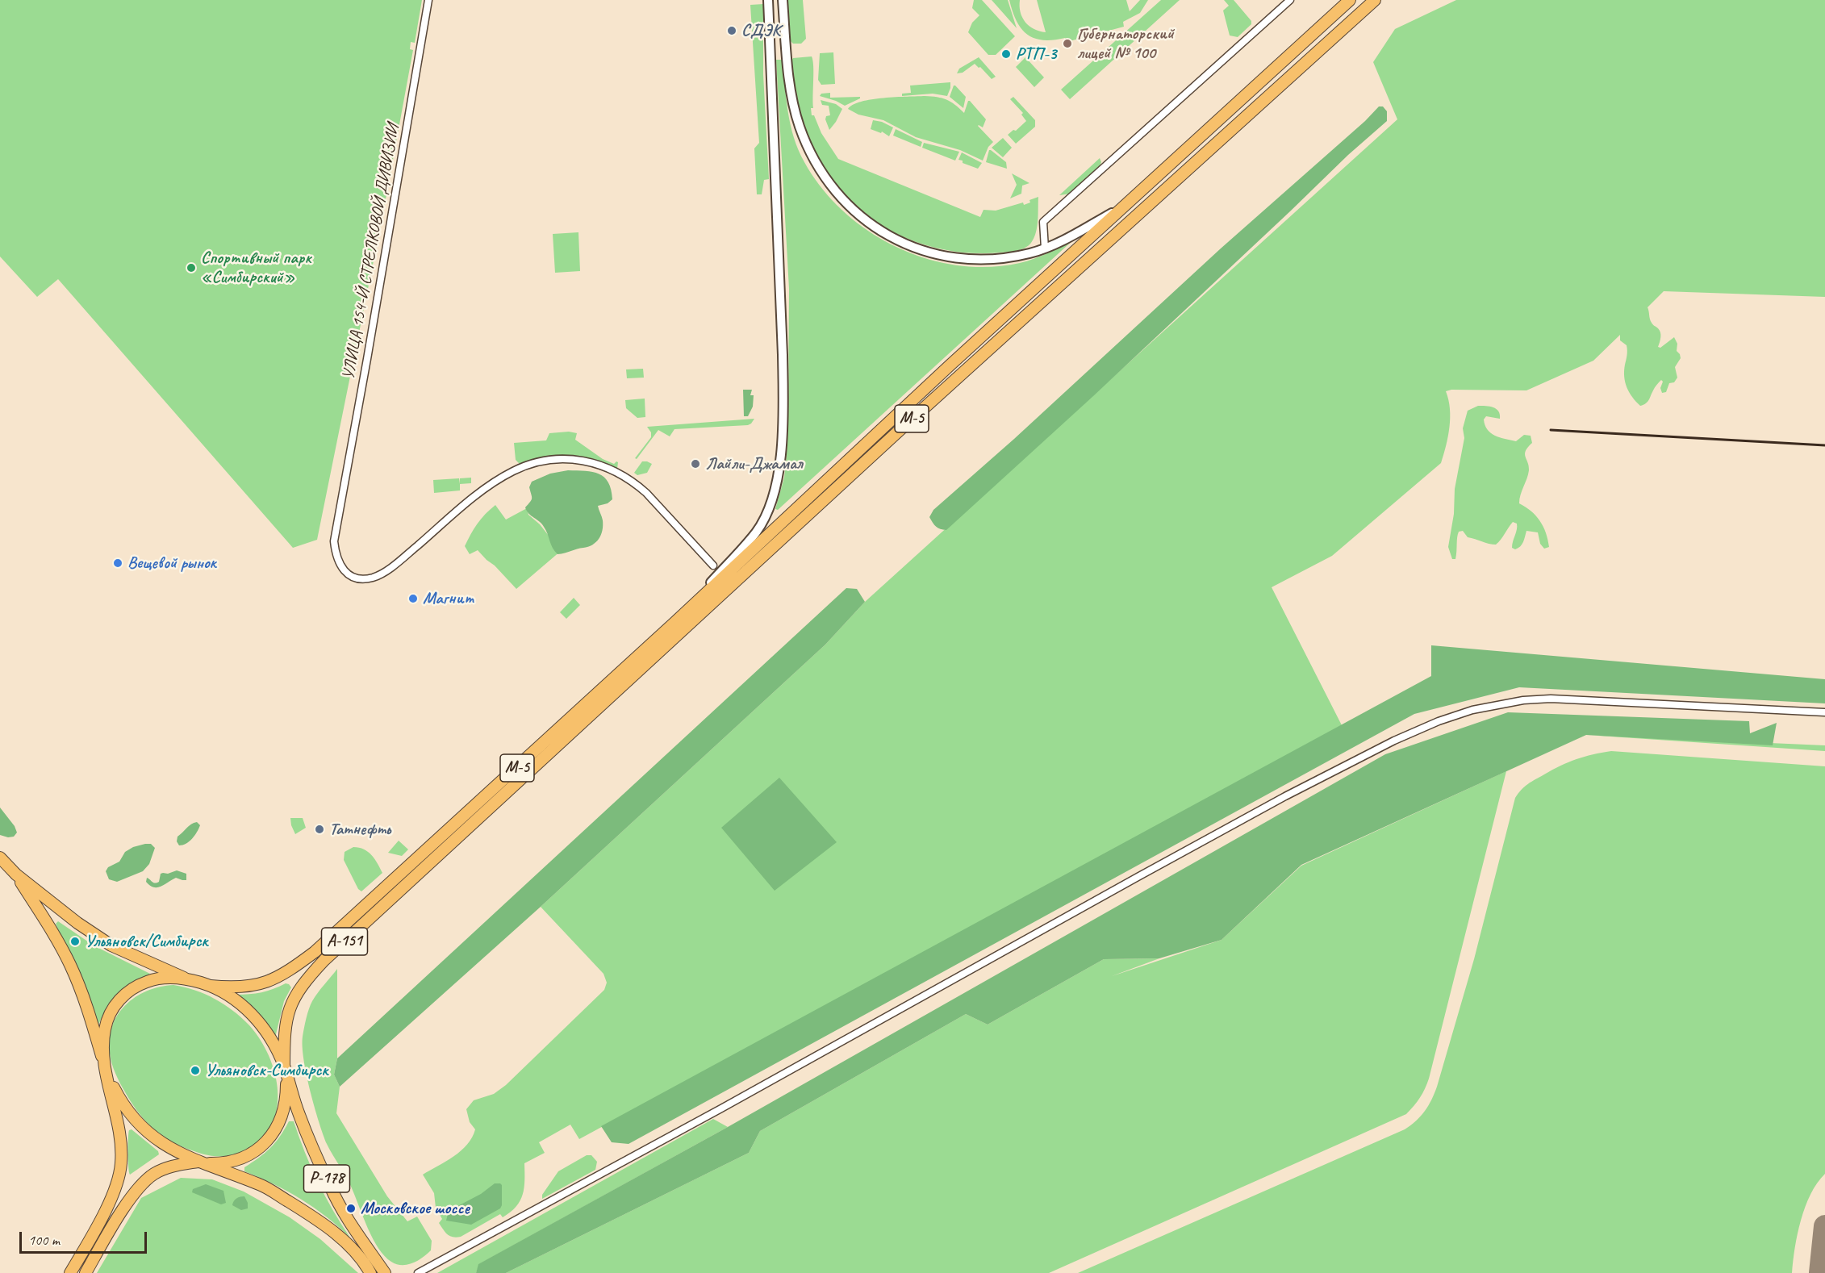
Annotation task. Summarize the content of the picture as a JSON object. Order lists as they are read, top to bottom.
{
  "streets": {
    "main road": ["М-5", "А-151", "Р-178"],
    "street": ["УЛИЦА 154-Й СТРЕЛКОВОЙ ДИВИЗИИ"]
  },
  "crossings": [
    ["М-5", "А-151"],
    ["А-151", "Р-178"]
  ],
  "places": [
    "СДЭК",
    "Губернаторский лицей № 100",
    "РТП-3",
    "Спортивный парк «Симбирский»",
    "Лайли-Джамал",
    "Вещевой рынок",
    "Магнит",
    "Татнефть",
    "Ульяновск/Симбирск",
    "Ульяновск-Симбирск",
    "Московское шоссе"
  ],
  "scale_bar": "100 m"
}
